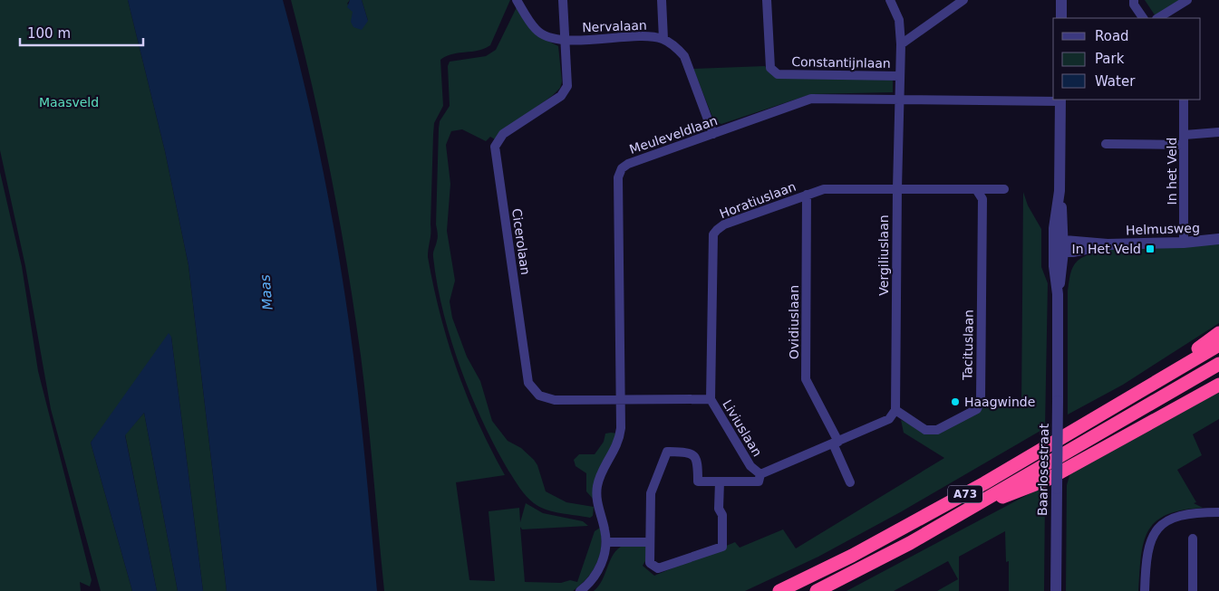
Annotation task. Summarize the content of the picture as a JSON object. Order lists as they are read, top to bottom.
{
  "streets": {
    "highway": ["A73"],
    "street": [
      "Nervalaan",
      "Constantijnlaan",
      "Meuleveldlaan",
      "In het Veld",
      "Horatiuslaan",
      "Helmusweg",
      "Cicerolaan",
      "Vergiliuslaan",
      "Ovidiuslaan",
      "Tacituslaan",
      "Liviuslaan",
      "Baarlosestraat"
    ]
  },
  "crossings": [
    ["Nervalaan", "Meuleveldlaan"],
    ["Nervalaan", "Cicerolaan"],
    ["Constantijnlaan", "Vergiliuslaan"],
    ["Meuleveldlaan", "Cicerolaan"],
    ["Meuleveldlaan", "Vergiliuslaan"],
    ["Meuleveldlaan", "Liviuslaan"],
    ["Meuleveldlaan", "Baarlosestraat"],
    ["In het Veld", "Helmusweg"],
    ["Horatiuslaan", "Vergiliuslaan"],
    ["Horatiuslaan", "Ovidiuslaan"],
    ["Horatiuslaan", "Liviuslaan"],
    ["Helmusweg", "Baarlosestraat"],
    ["Cicerolaan", "Liviuslaan"],
    ["Vergiliuslaan", "Tacituslaan"],
    ["Vergiliuslaan", "Liviuslaan"],
    ["Ovidiuslaan", "Liviuslaan"],
    ["Tacituslaan", "Liviuslaan"]
  ],
  "water": ["Maas"],
  "parks": ["Maasveld"],
  "places": {
    "transit": ["In Het Veld"],
    "other": ["Haagwinde"]
  },
  "legend": ["Road", "Park", "Water"],
  "scale_bar": "100 m"
}
